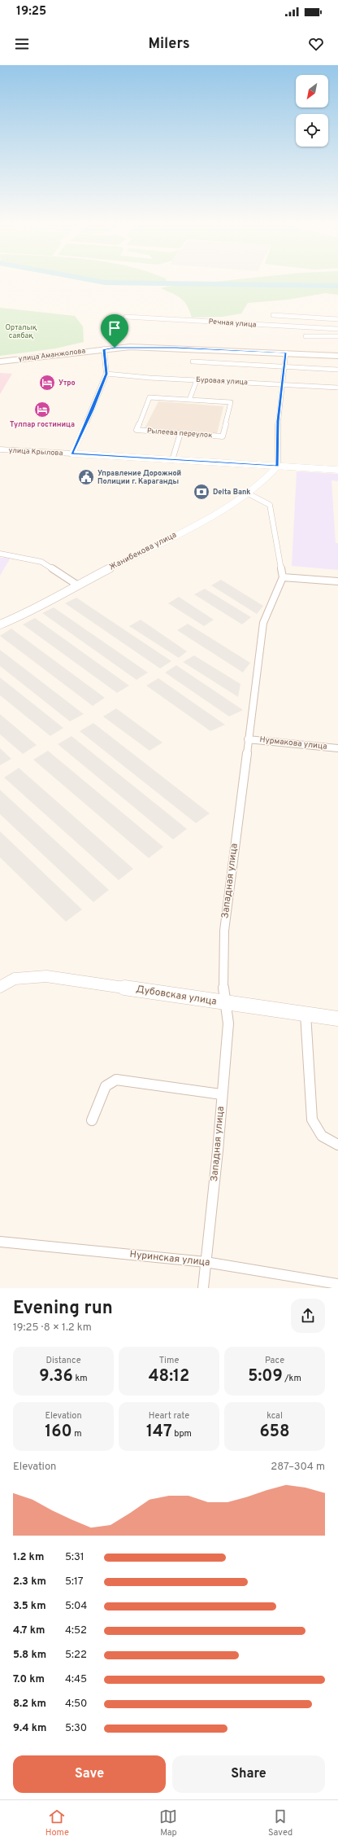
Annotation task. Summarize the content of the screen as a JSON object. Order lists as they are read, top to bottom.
{
  "streets": {
    "main road": ["улица Аманжолова", "Дубовская улица"],
    "street": [
      "Речная улица",
      "Буровая улица",
      "Рылеева переулок",
      "улица Крылова",
      "Жанибекова улица",
      "Нурмакова улица",
      "Западная улица",
      "Нуринская улица"
    ]
  },
  "crossings": [
    ["Нурмакова улица", "Западная улица"],
    ["Западная улица", "Дубовская улица"],
    ["Западная улица", "Нуринская улица"]
  ],
  "parks": ["Орталық саябақ"],
  "places": {
    "hotel": ["Утро", "Тулпар гостиница"],
    "public building": ["Управление Дорожной Полиции г. Караганды"],
    "bank": ["Delta Bank"]
  },
  "north": "bottom left",
  "page": {
    "status": "19:25",
    "header": "Milers",
    "heading": ["Evening run", "19:25 · 8 × 1.2 km"],
    "stats": [
      ["Distance", "9.36 km"],
      ["Time", "48:12"],
      ["Pace", "5:09 /km"],
      ["Elevation", "160 m"],
      ["Heart rate", "147 bpm"],
      ["kcal", "658"]
    ],
    "chart": ["Elevation", "287–304 m"],
    "list": [
      {
        "name": "1.2 km",
        "note": "5:31"
      },
      {
        "name": "2.3 km",
        "note": "5:17"
      },
      {
        "name": "3.5 km",
        "note": "5:04"
      },
      {
        "name": "4.7 km",
        "note": "4:52"
      },
      {
        "name": "5.8 km",
        "note": "5:22"
      },
      {
        "name": "7.0 km",
        "note": "4:45"
      },
      {
        "name": "8.2 km",
        "note": "4:50"
      },
      {
        "name": "9.4 km",
        "note": "5:30"
      }
    ],
    "buttons": ["Save", "Share"],
    "tabs": ["Home", "Map", "Saved"]
  }
}
